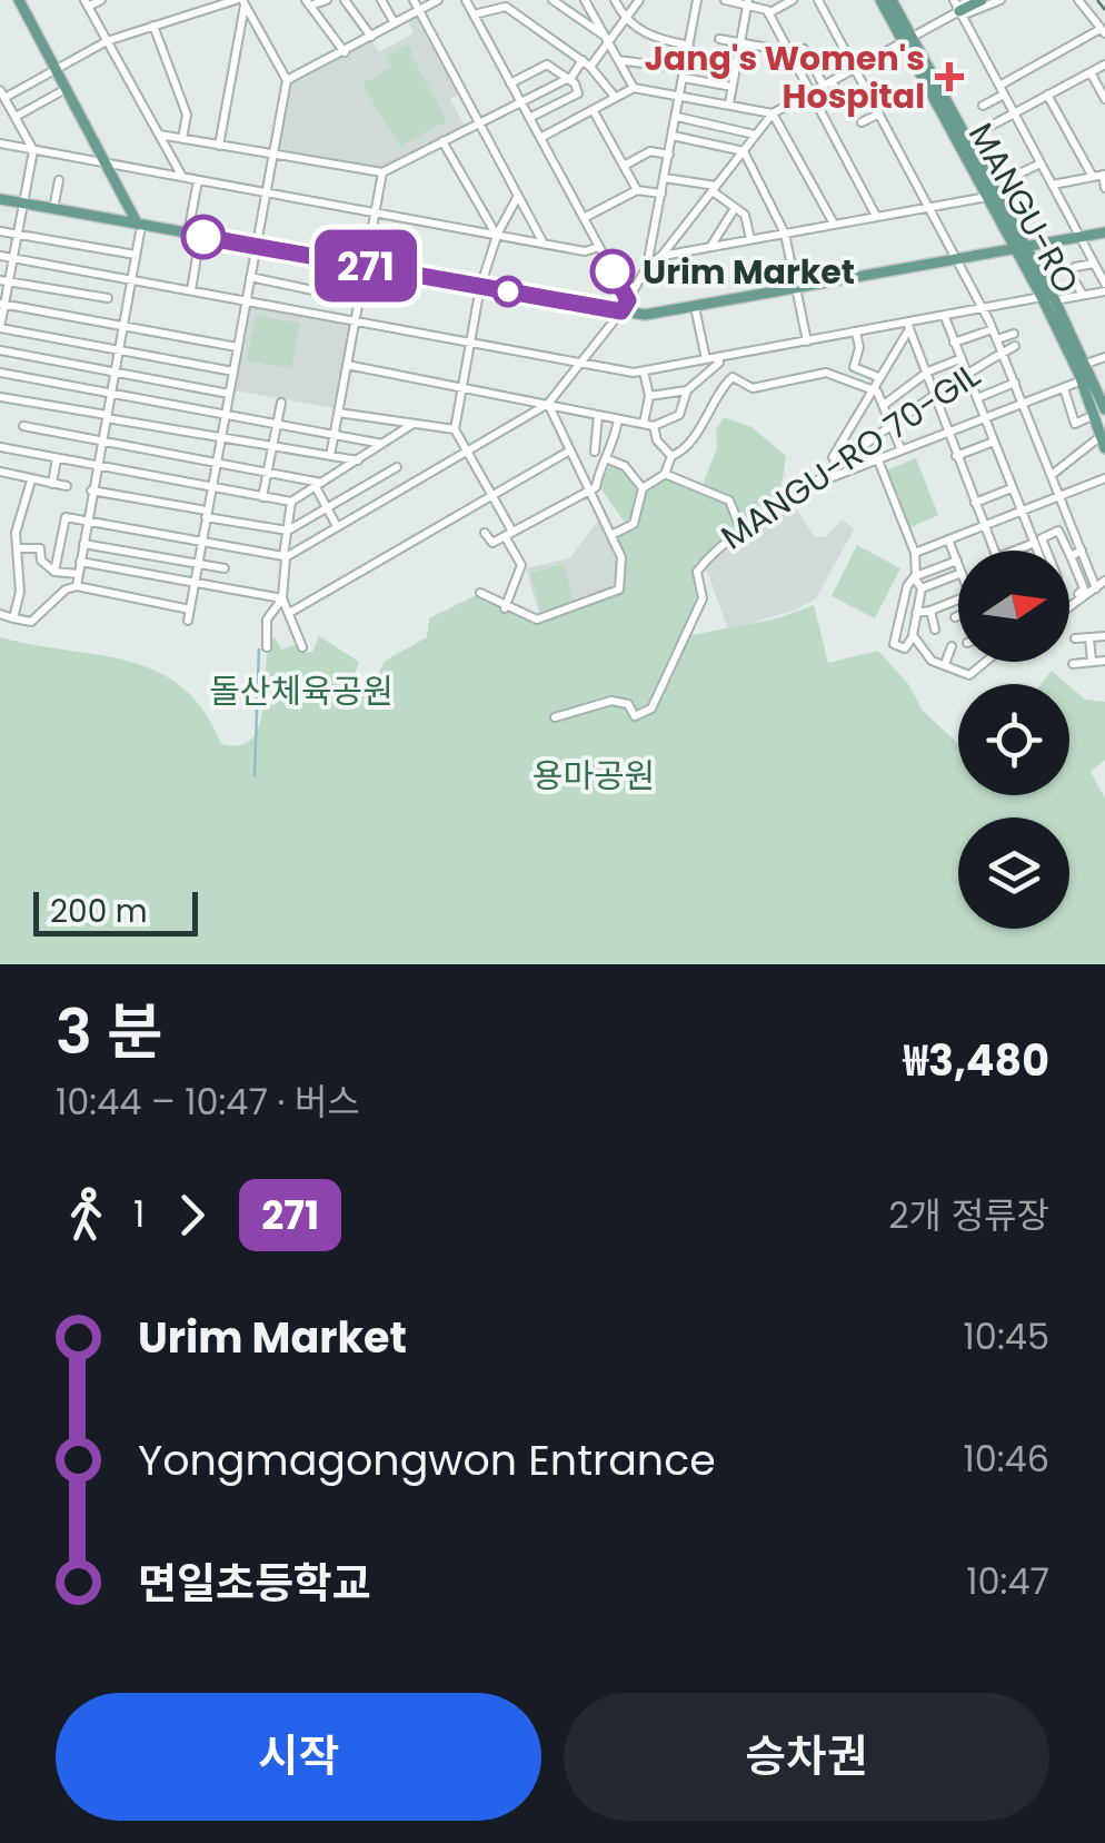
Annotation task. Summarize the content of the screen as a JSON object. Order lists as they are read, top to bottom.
{
  "streets": {
    "main road": ["MANGU-RO"],
    "street": ["MANGU-RO 70-GIL"]
  },
  "parks": ["돌산체육공원", "용마공원"],
  "places": {
    "health": ["Jang's Women's Hospital"],
    "other": ["Urim Market"]
  },
  "lines": ["bus line 271"],
  "scale_bar": "200 m",
  "north": "right",
  "page": {
    "on_map": "271",
    "scale": "200 m",
    "heading": ["3 분", "10:44 – 10:47 · 버스", "₩3,480"],
    "legs": ["1", "271", "2개 정류장"],
    "list": [
      {
        "name": "Urim Market",
        "value": "10:45"
      },
      {
        "name": "Yongmagongwon Entrance",
        "value": "10:46"
      },
      {
        "name": "면일초등학교",
        "value": "10:47"
      }
    ],
    "buttons": ["시작", "승차권"]
  }
}
